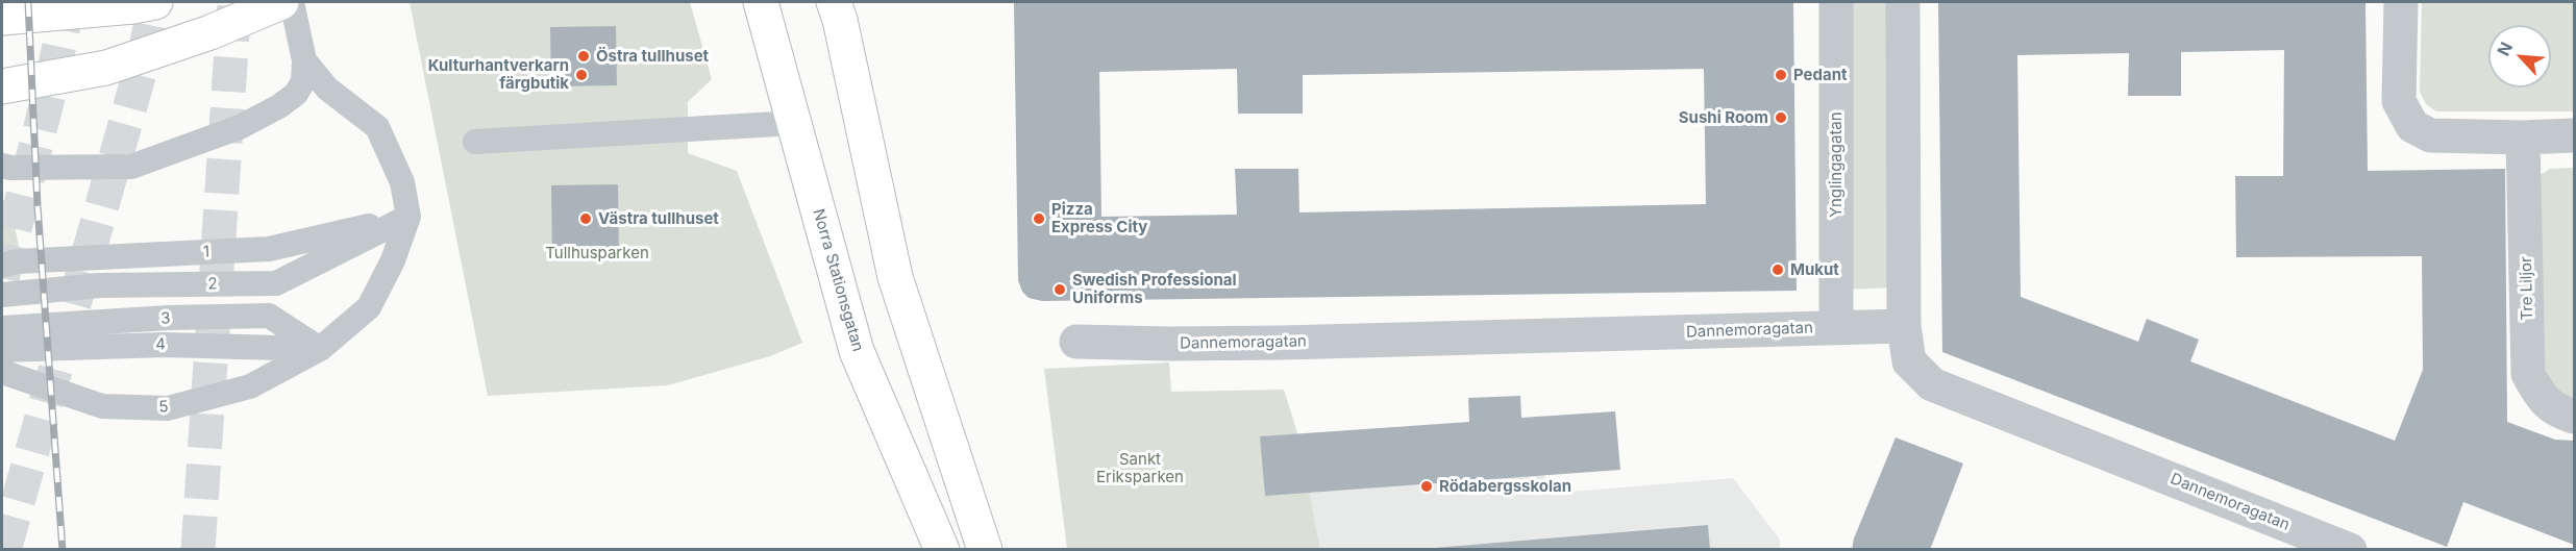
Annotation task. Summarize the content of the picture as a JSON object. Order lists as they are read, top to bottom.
{
  "streets": {
    "main road": ["Norra Stationsgatan"],
    "street": ["Ynglingagatan", "Tre Liljor", "Dannemoragatan"],
    "lane": [
      "1",
      "2",
      "3",
      "4",
      "5"
    ]
  },
  "crossings": [
    ["Ynglingagatan", "Dannemoragatan"],
    ["1", "2"],
    ["1", "5"],
    ["2", "5"],
    ["3", "4"],
    ["3", "5"],
    ["4", "5"]
  ],
  "parks": ["Tullhusparken", "Sankt Eriksparken"],
  "places": [
    "Östra tullhuset",
    "Kulturhantverkarn färgbutik",
    "Pedant",
    "Sushi Room",
    "Västra tullhuset",
    "Pizza Express City",
    "Mukut",
    "Swedish Professional Uniforms",
    "Rödabergsskolan"
  ],
  "north": "top left"
}
